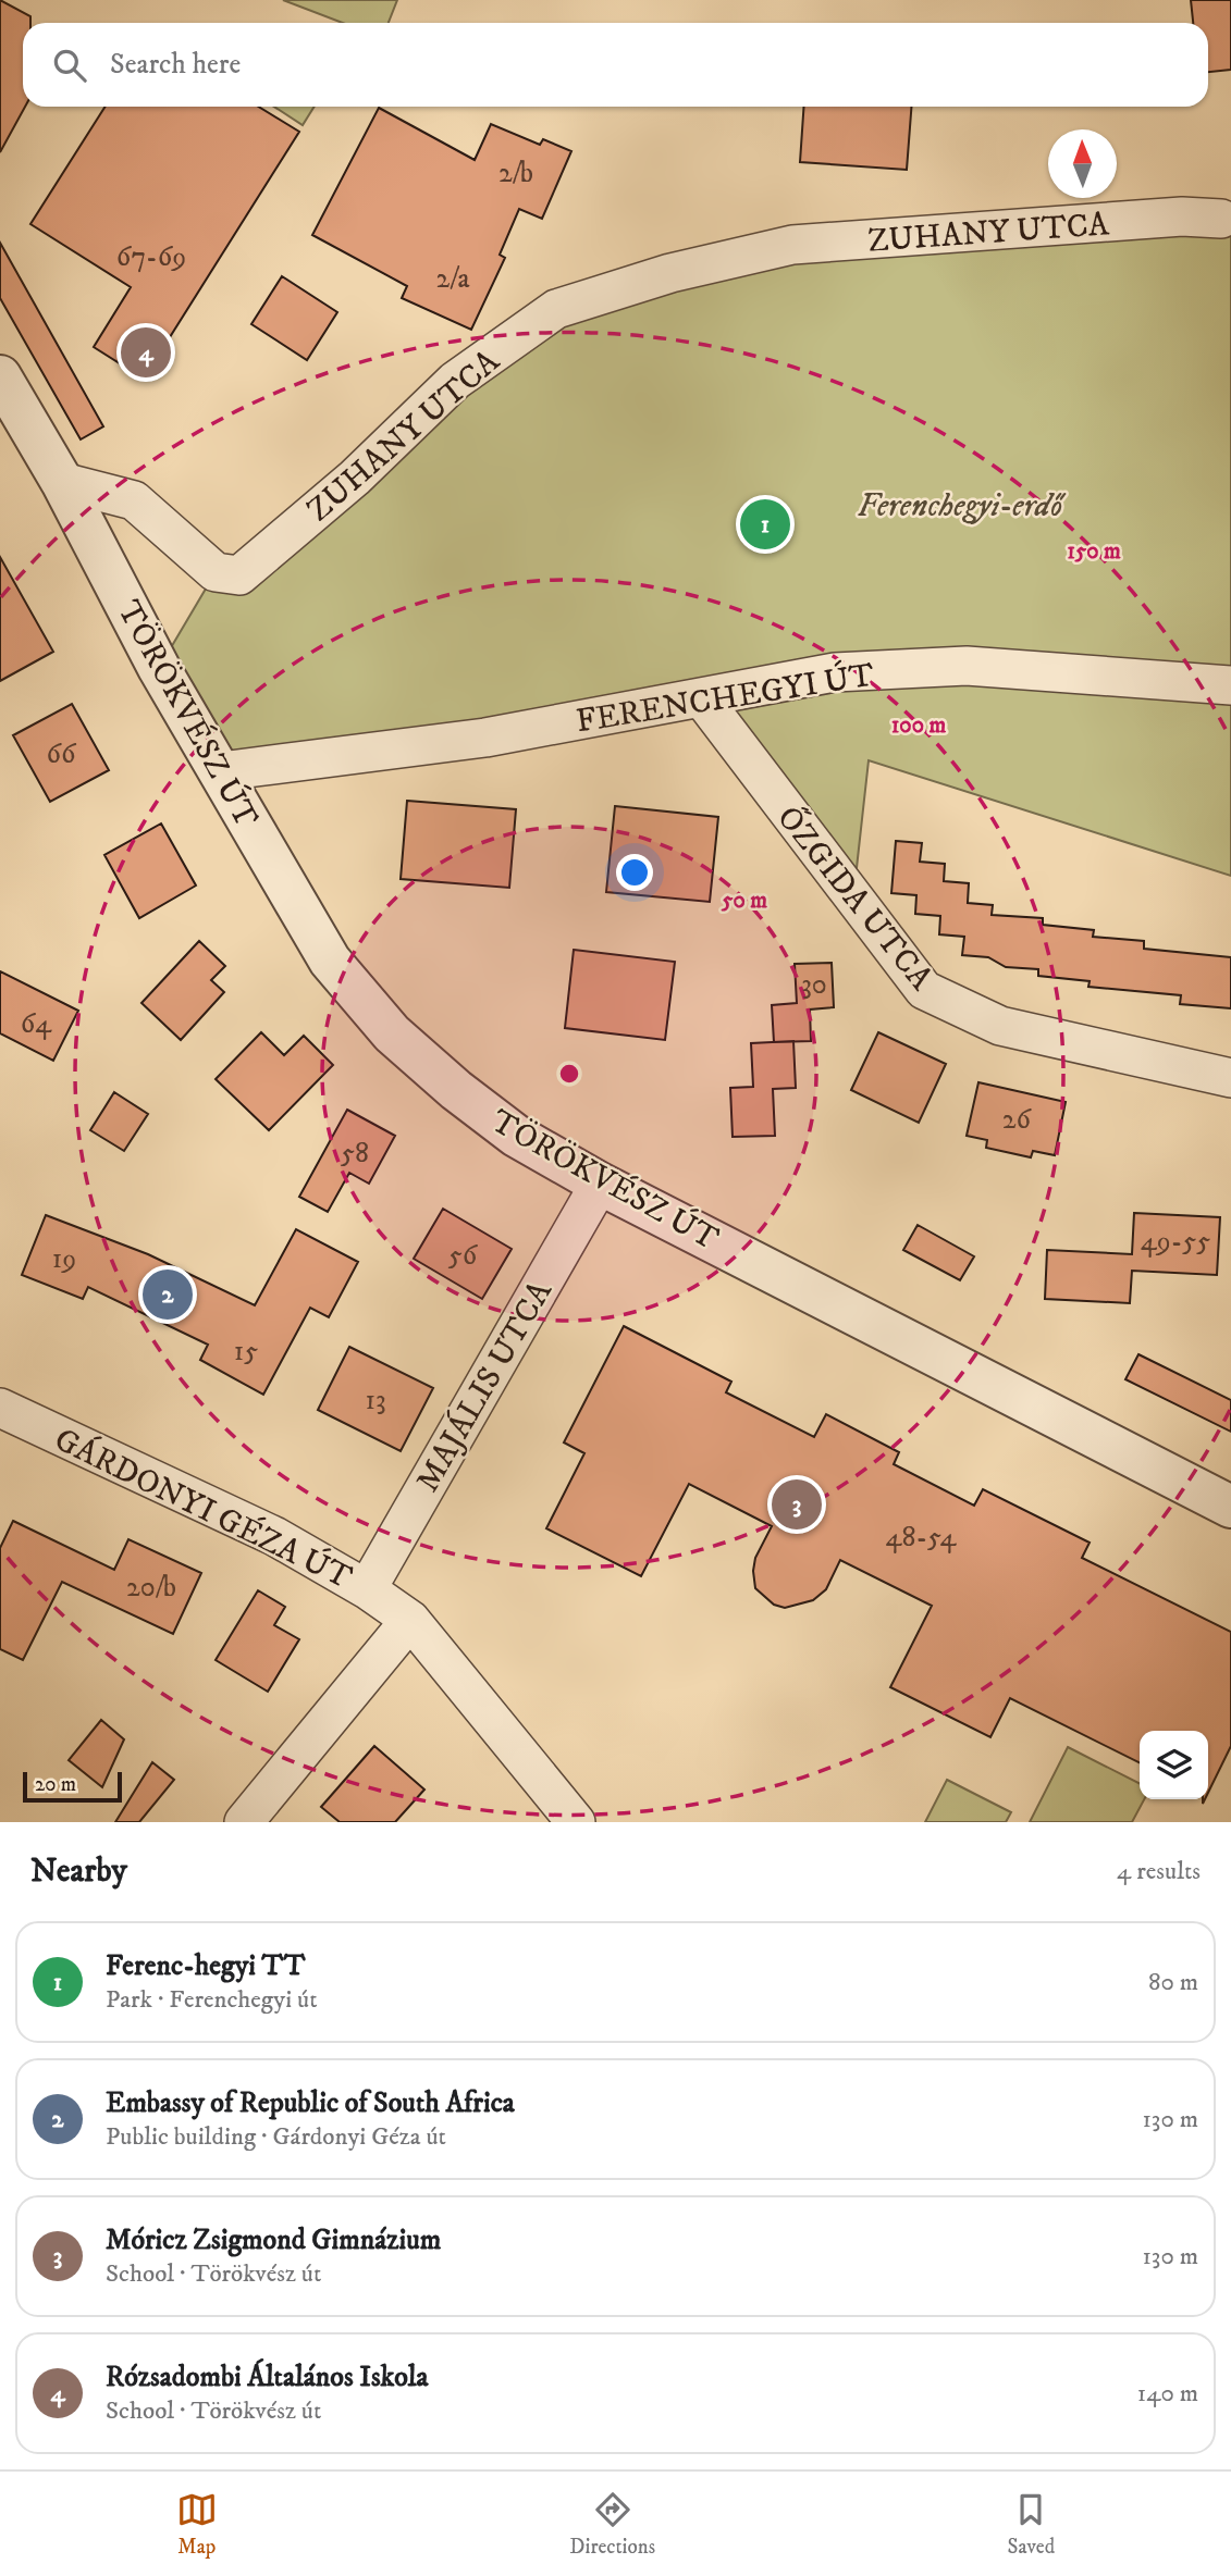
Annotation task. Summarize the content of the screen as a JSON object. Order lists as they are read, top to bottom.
{
  "streets": {
    "street": [
      "ZUHANY UTCA",
      "FERENCHEGYI ÚT",
      "TÖRÖKVÉSZ ÚT",
      "ŐZGIDA UTCA",
      "MAJÁLIS UTCA",
      "GÁRDONYI GÉZA ÚT"
    ]
  },
  "crossings": [
    ["ZUHANY UTCA", "TÖRÖKVÉSZ ÚT"],
    ["FERENCHEGYI ÚT", "TÖRÖKVÉSZ ÚT"],
    ["FERENCHEGYI ÚT", "ŐZGIDA UTCA"],
    ["TÖRÖKVÉSZ ÚT", "MAJÁLIS UTCA"],
    ["MAJÁLIS UTCA", "GÁRDONYI GÉZA ÚT"]
  ],
  "parks": ["Ferenchegyi-erdő"],
  "house_numbers": [
    "2/b",
    "67-69",
    "2/a",
    "66",
    "30",
    "64",
    "26",
    "58",
    "49-55",
    "56",
    "19",
    "15",
    "13",
    "48-54",
    "20/b"
  ],
  "scale_bar": "20 m",
  "north": "top",
  "page": {
    "search": "Search here",
    "pins": [
      "4",
      "1",
      "2",
      "3"
    ],
    "scale": "20 m",
    "heading": ["Nearby", "4 results"],
    "list": [
      {
        "mark": "1",
        "name": "Ferenc-hegyi TT",
        "note": "Park · Ferenchegyi út",
        "value": "80 m"
      },
      {
        "mark": "2",
        "name": "Embassy of Republic of South Africa",
        "note": "Public building · Gárdonyi Géza út",
        "value": "130 m"
      },
      {
        "mark": "3",
        "name": "Móricz Zsigmond Gimnázium",
        "note": "School · Törökvész út",
        "value": "130 m"
      },
      {
        "mark": "4",
        "name": "Rózsadombi Általános Iskola",
        "note": "School · Törökvész út",
        "value": "140 m"
      }
    ],
    "nav": ["Map", "Directions", "Saved"]
  },
  "rings": ["150 m", "100 m", "50 m"]
}
